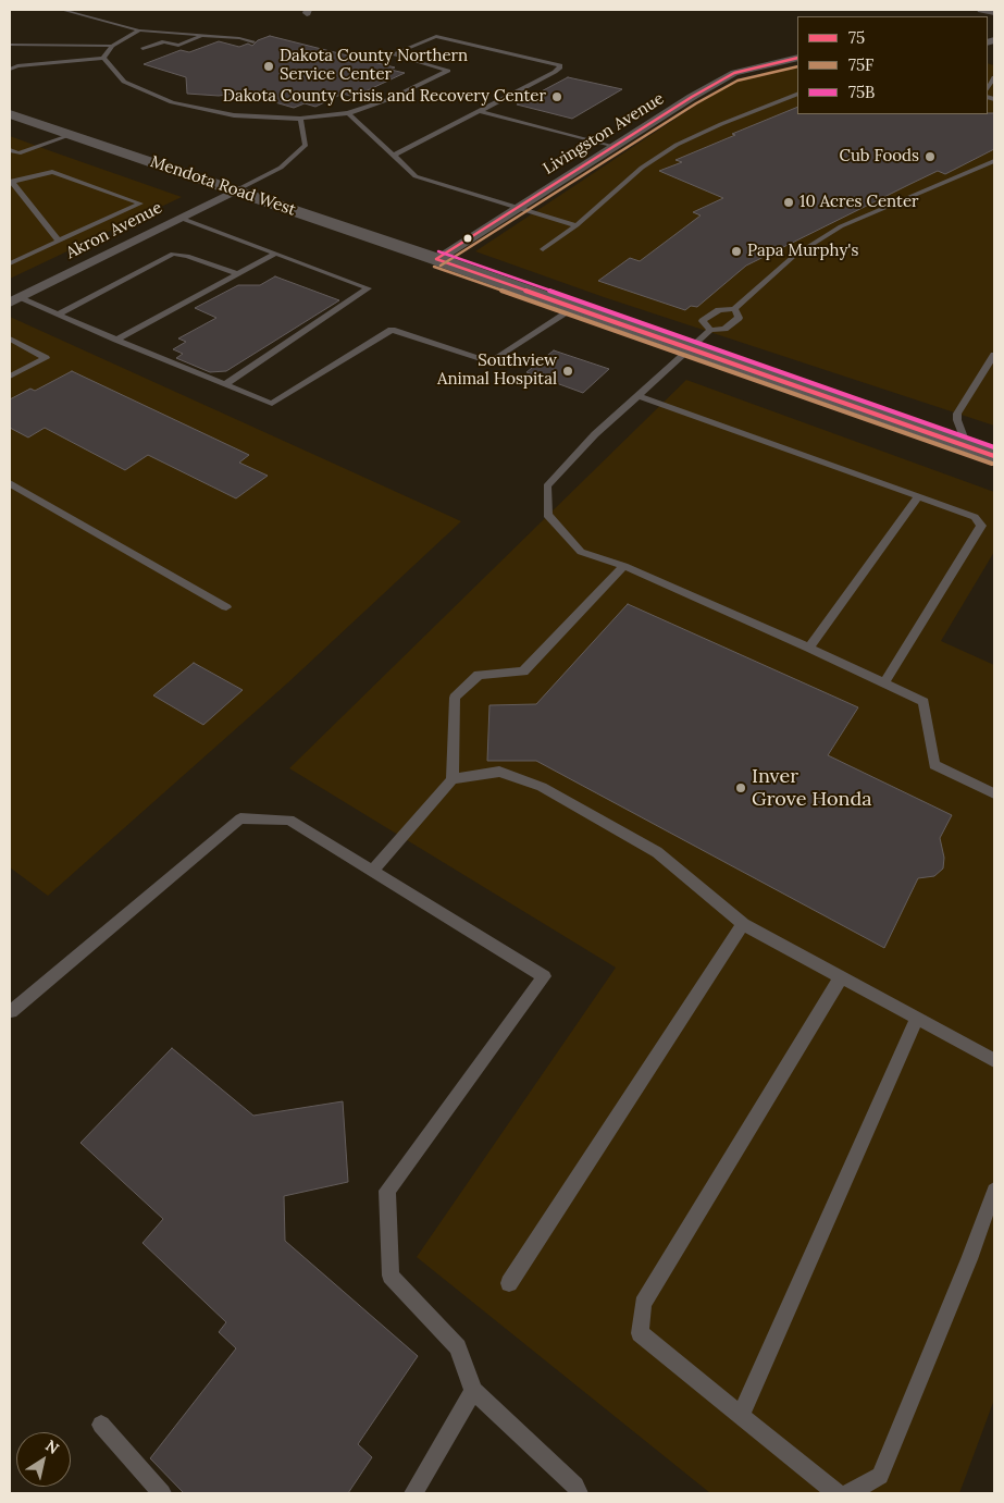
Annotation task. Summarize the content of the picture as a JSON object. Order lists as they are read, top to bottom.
{
  "streets": {
    "street": ["Livingston Avenue", "Mendota Road West", "Akron Avenue"]
  },
  "crossings": [
    ["Livingston Avenue", "Mendota Road West"],
    ["Mendota Road West", "Akron Avenue"]
  ],
  "places": [
    "Dakota County Northern Service Center",
    "Dakota County Crisis and Recovery Center",
    "Cub Foods",
    "10 Acres Center",
    "Papa Murphy's",
    "Southview Animal Hospital",
    "Inver Grove Honda"
  ],
  "lines": ["transit line 75", "transit line 75F", "transit line 75B"],
  "legend": ["75", "75F", "75B"],
  "north": "top right"
}
